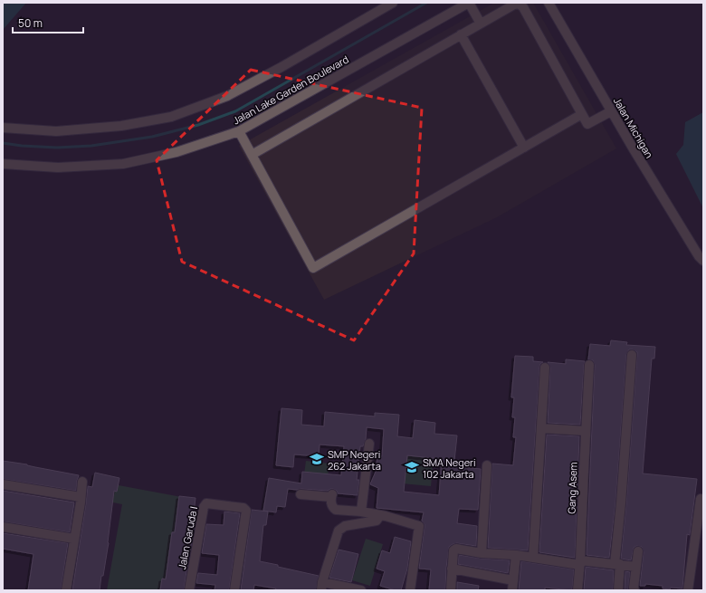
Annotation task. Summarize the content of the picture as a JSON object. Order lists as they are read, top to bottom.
{
  "streets": {
    "street": [
      "Jalan Lake Garden Boulevard",
      "Jalan Michigan",
      "Gang Asem",
      "Jalan Garuda I"
    ]
  },
  "places": {
    "school or university": ["SMP Negeri 262 Jakarta", "SMA Negeri 102 Jakarta"]
  },
  "scale_bar": "50 m"
}
